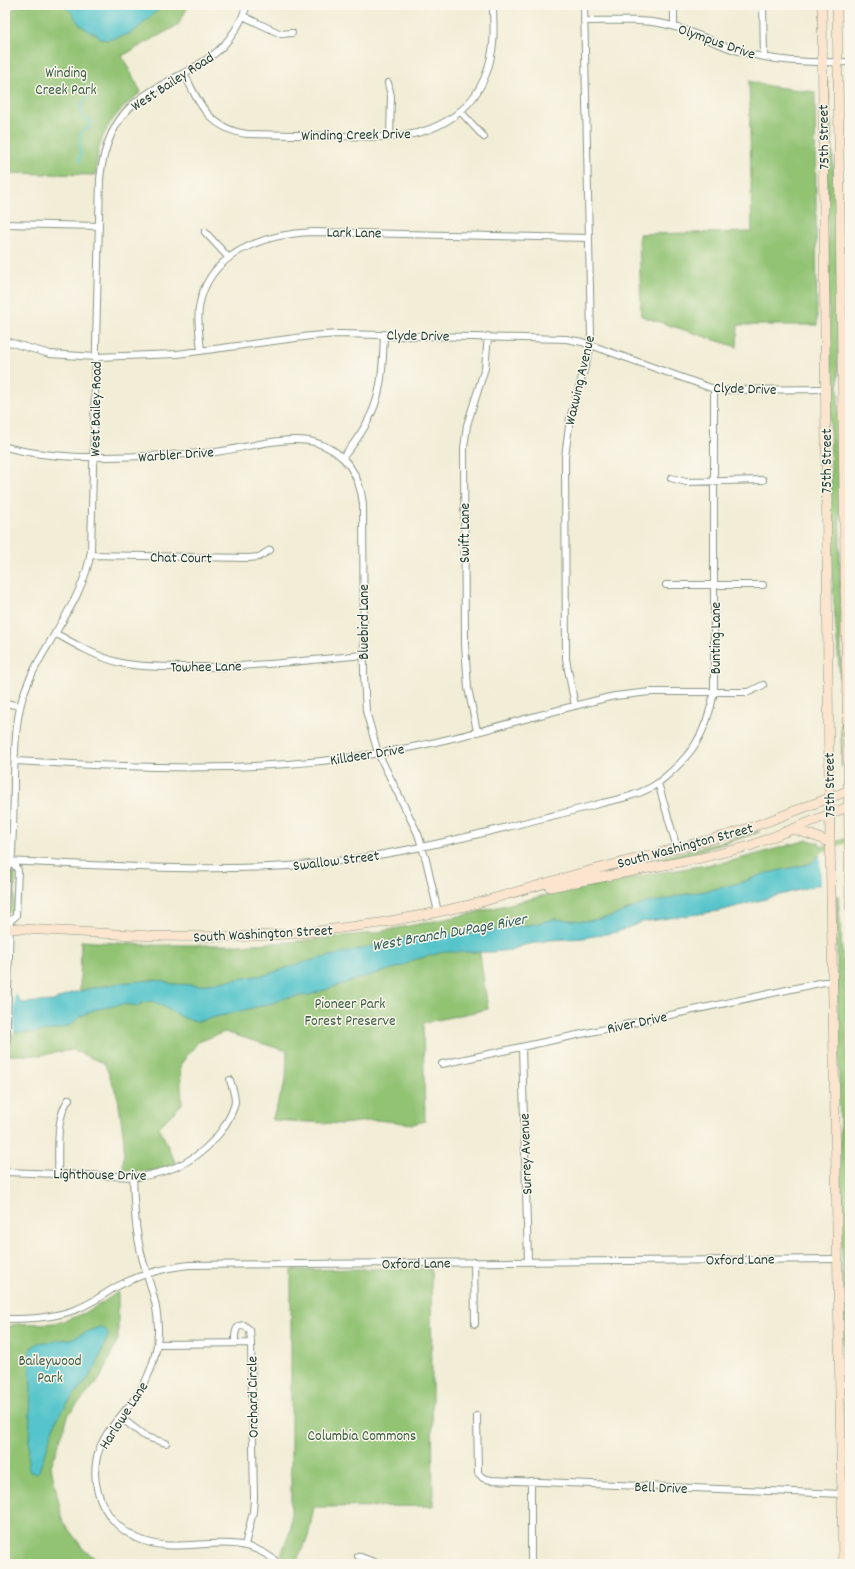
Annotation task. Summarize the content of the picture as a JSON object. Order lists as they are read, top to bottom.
{
  "streets": {
    "main road": ["75th Street", "South Washington Street"],
    "street": [
      "Olympus Drive",
      "West Bailey Road",
      "Winding Creek Drive",
      "Lark Lane",
      "Clyde Drive",
      "Waxwing Avenue",
      "Warbler Drive",
      "Swift Lane",
      "Chat Court",
      "Bluebird Lane",
      "Bunting Lane",
      "Towhee Lane",
      "Killdeer Drive",
      "Swallow Street",
      "River Drive",
      "Surrey Avenue",
      "Lighthouse Drive",
      "Oxford Lane",
      "Orchard Circle",
      "Harlowe Lane",
      "Bell Drive"
    ]
  },
  "crossings": [
    ["Olympus Drive", "75th Street"],
    ["Olympus Drive", "Waxwing Avenue"],
    ["West Bailey Road", "Winding Creek Drive"],
    ["West Bailey Road", "Clyde Drive"],
    ["West Bailey Road", "Warbler Drive"],
    ["West Bailey Road", "Chat Court"],
    ["West Bailey Road", "Towhee Lane"],
    ["West Bailey Road", "Killdeer Drive"],
    ["West Bailey Road", "South Washington Street"],
    ["West Bailey Road", "Swallow Street"],
    ["75th Street", "Clyde Drive"],
    ["75th Street", "South Washington Street"],
    ["75th Street", "River Drive"],
    ["75th Street", "Oxford Lane"],
    ["75th Street", "Bell Drive"],
    ["Lark Lane", "Clyde Drive"],
    ["Lark Lane", "Waxwing Avenue"],
    ["Clyde Drive", "Waxwing Avenue"],
    ["Clyde Drive", "Swift Lane"],
    ["Clyde Drive", "Bunting Lane"],
    ["Waxwing Avenue", "Killdeer Drive"],
    ["Warbler Drive", "Bluebird Lane"],
    ["Swift Lane", "Killdeer Drive"],
    ["Bluebird Lane", "Towhee Lane"],
    ["Bluebird Lane", "Killdeer Drive"],
    ["Bluebird Lane", "South Washington Street"],
    ["Bluebird Lane", "Swallow Street"],
    ["Bunting Lane", "Killdeer Drive"],
    ["Bunting Lane", "Swallow Street"],
    ["River Drive", "Surrey Avenue"],
    ["Surrey Avenue", "Oxford Lane"],
    ["Lighthouse Drive", "Harlowe Lane"],
    ["Oxford Lane", "Harlowe Lane"],
    ["Orchard Circle", "Harlowe Lane"]
  ],
  "water": ["West Branch DuPage River"],
  "parks": [
    "Winding Creek Park",
    "Pioneer Park Forest Preserve",
    "Baileywood Park",
    "Columbia Commons"
  ]
}
